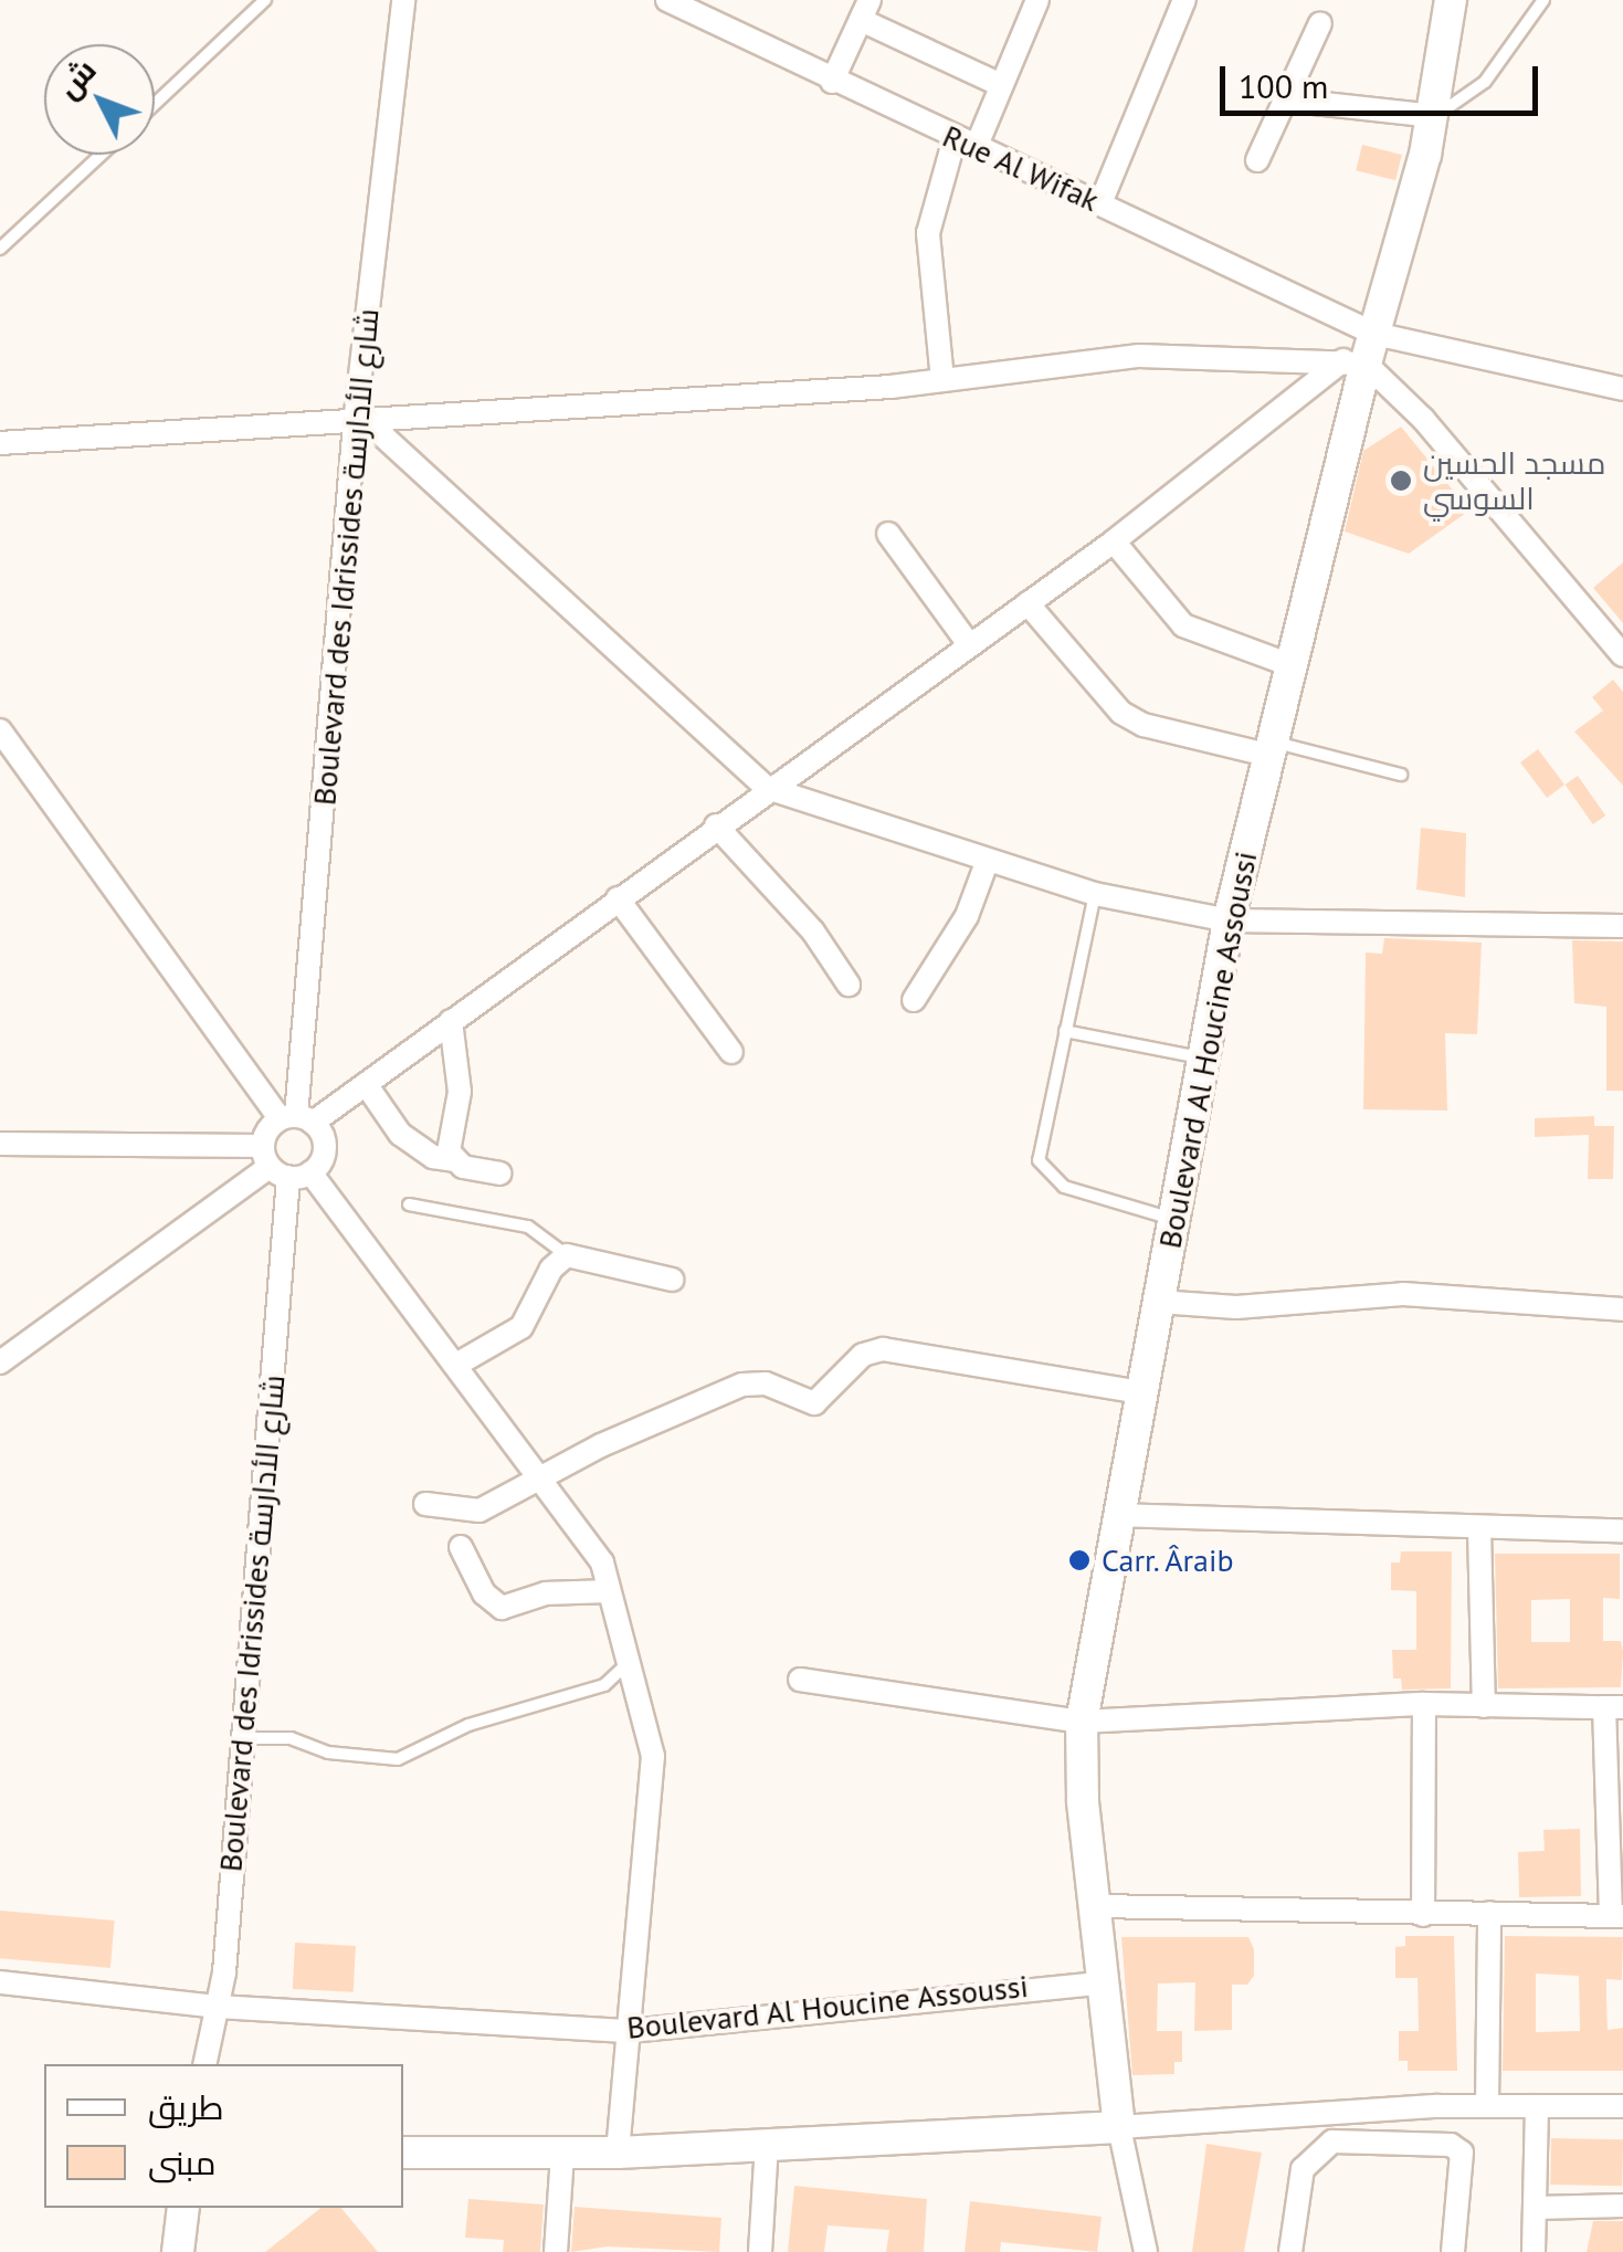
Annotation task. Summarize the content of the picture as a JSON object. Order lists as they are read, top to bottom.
{
  "streets": {
    "street": ["Rue Al Wifak", "Boulevard des Idrissides شارع الأدارسة", "Boulevard Al Houcine Assoussi"]
  },
  "crossings": [
    ["Rue Al Wifak", "Boulevard Al Houcine Assoussi"],
    ["Boulevard des Idrissides شارع الأدارسة", "Boulevard Al Houcine Assoussi"]
  ],
  "places": ["مسجد الحسين السوسي", "Carr. Âraib"],
  "legend": ["طريق", "مبنى"],
  "scale_bar": "100 m",
  "north": "top left"
}
